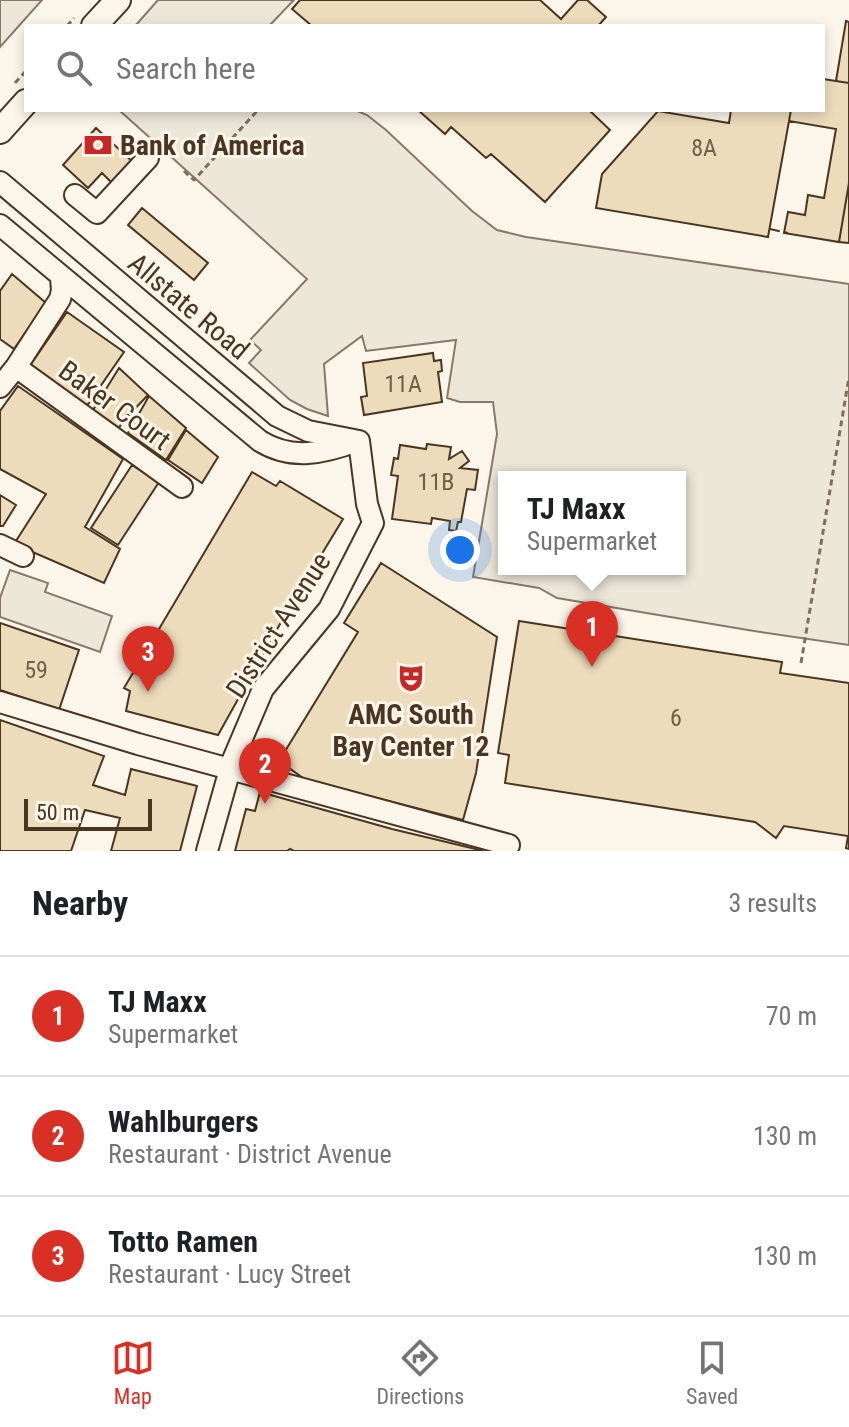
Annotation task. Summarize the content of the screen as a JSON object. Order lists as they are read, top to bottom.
{
  "streets": {
    "street": ["Allstate Road", "Baker Court", "District Avenue"]
  },
  "crossings": [
    ["Allstate Road", "District Avenue"]
  ],
  "places": {
    "bank": ["Bank of America"],
    "theatre": ["AMC South Bay Center 12"]
  },
  "house_numbers": [
    "8A",
    "11A",
    "11B",
    "59",
    "6"
  ],
  "scale_bar": "50 m",
  "page": {
    "search": "Search here",
    "popup": ["TJ Maxx", "Supermarket"],
    "pins": ["1", "3", "2"],
    "scale": "50 m",
    "heading": ["Nearby", "3 results"],
    "list": [
      {
        "mark": "1",
        "name": "TJ Maxx",
        "note": "Supermarket",
        "value": "70 m"
      },
      {
        "mark": "2",
        "name": "Wahlburgers",
        "note": "Restaurant · District Avenue",
        "value": "130 m"
      },
      {
        "mark": "3",
        "name": "Totto Ramen",
        "note": "Restaurant · Lucy Street",
        "value": "130 m"
      }
    ],
    "nav": ["Map", "Directions", "Saved"]
  }
}
